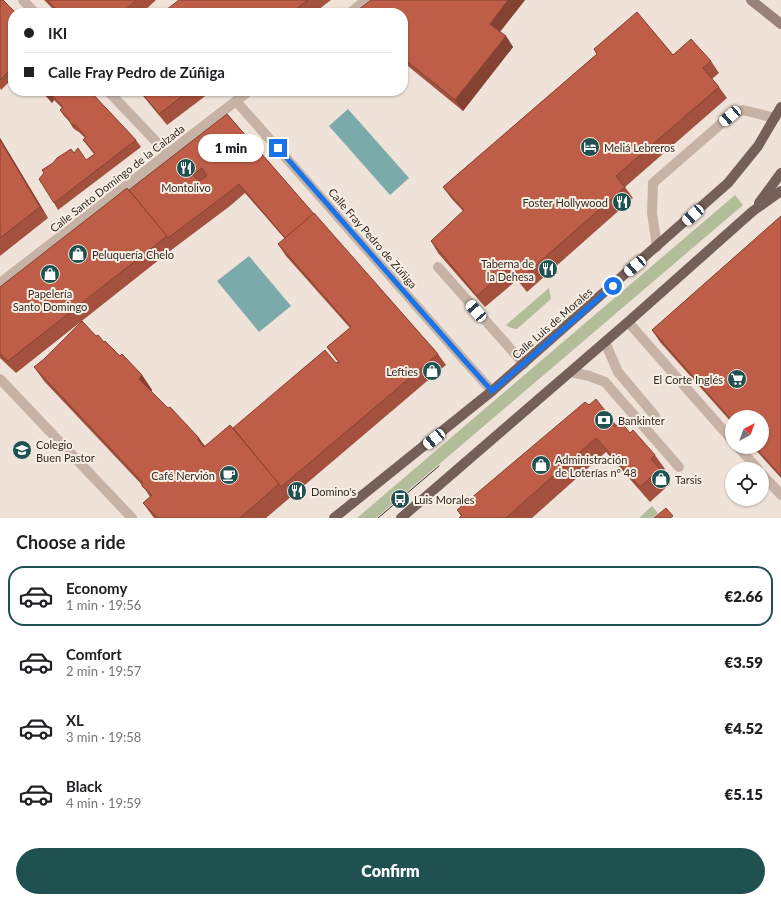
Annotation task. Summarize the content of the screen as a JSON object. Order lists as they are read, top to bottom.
{
  "streets": {
    "main road": ["Calle Luis de Morales"],
    "street": ["Calle Santo Domingo de la Calzada", "Calle Fray Pedro de Zúñiga"]
  },
  "crossings": [
    ["Calle Santo Domingo de la Calzada", "Calle Fray Pedro de Zúñiga"],
    ["Calle Fray Pedro de Zúñiga", "Calle Luis de Morales"]
  ],
  "places": {
    "hotel": ["Meliá Lebreros"],
    "restaurant": [
      "Montolivo",
      "Foster Hollywood",
      "Taberna de la Dehesa",
      "Domino's"
    ],
    "shop": [
      "Peluquería Chelo",
      "Papelería Santo Domingo",
      "Lefties",
      "Administración de Loterías nº 48",
      "Tarsis"
    ],
    "supermarket": ["El Corte Inglés"],
    "bank": ["Bankinter"],
    "school or university": ["Colegio Buen Pastor"],
    "cafe": ["Café Nervión"],
    "bus stop": ["Luis Morales"]
  },
  "north": "top right",
  "page": {
    "banner": ["IKI", "Calle Fray Pedro de Zúñiga"],
    "bubble": "1 min",
    "heading": "Choose a ride",
    "list": [
      {
        "name": "Economy",
        "note": "1 min · 19:56",
        "value": "€2.66"
      },
      {
        "name": "Comfort",
        "note": "2 min · 19:57",
        "value": "€3.59"
      },
      {
        "name": "XL",
        "note": "3 min · 19:58",
        "value": "€4.52"
      },
      {
        "name": "Black",
        "note": "4 min · 19:59",
        "value": "€5.15"
      }
    ],
    "buttons": "Confirm"
  }
}
